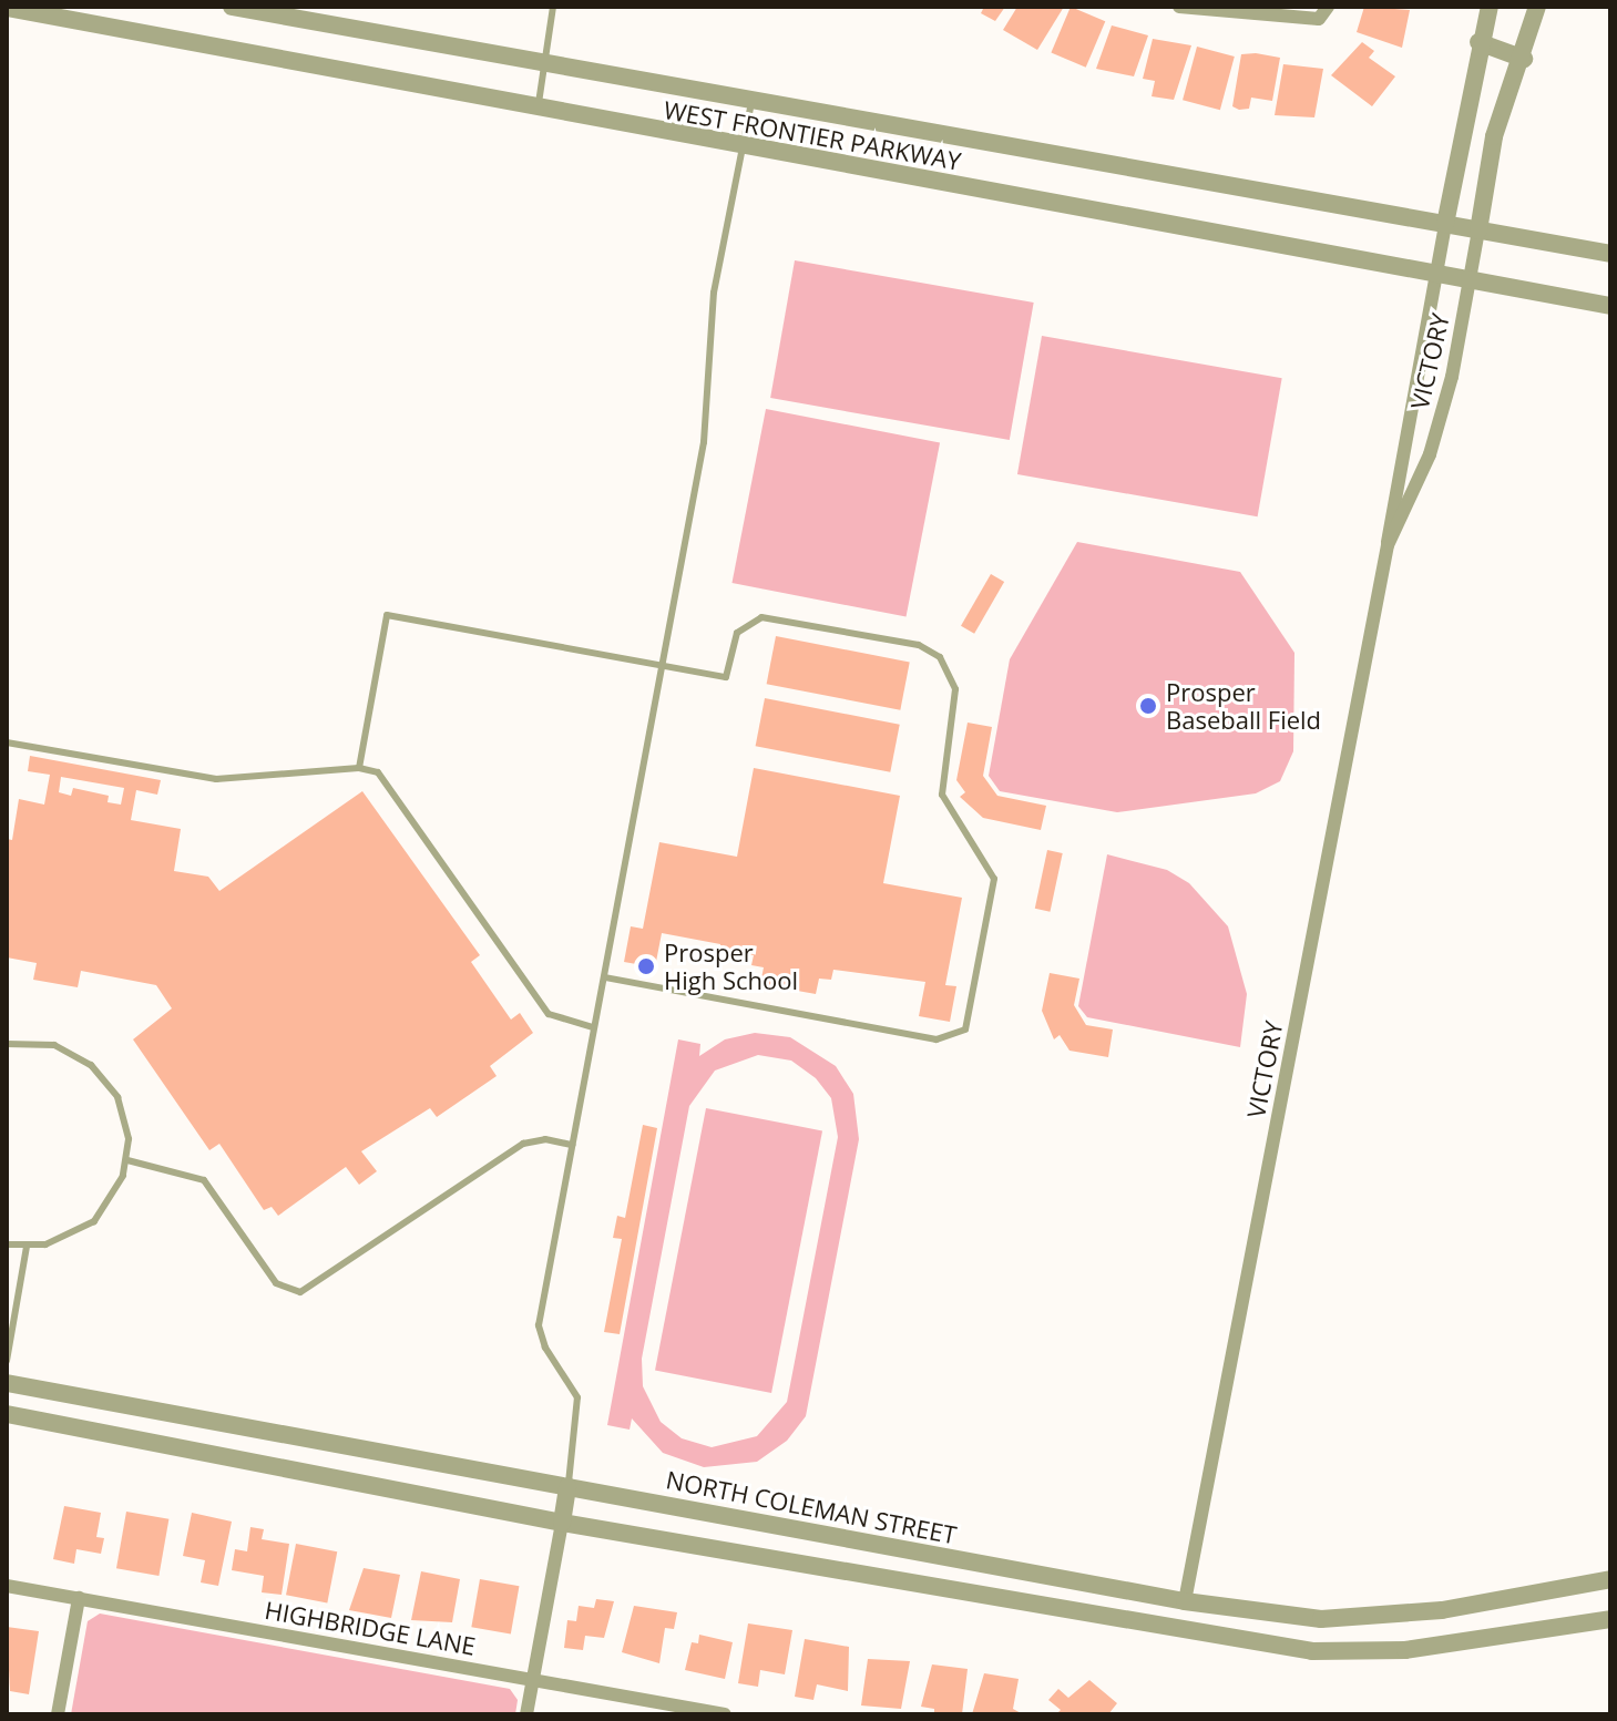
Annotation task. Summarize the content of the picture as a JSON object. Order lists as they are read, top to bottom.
{
  "streets": {
    "street": [
      "WEST FRONTIER PARKWAY",
      "VICTORY",
      "NORTH COLEMAN STREET",
      "HIGHBRIDGE LANE"
    ]
  },
  "crossings": [
    ["WEST FRONTIER PARKWAY", "VICTORY"],
    ["VICTORY", "NORTH COLEMAN STREET"]
  ],
  "places": ["Prosper Baseball Field", "Prosper High School"]
}
